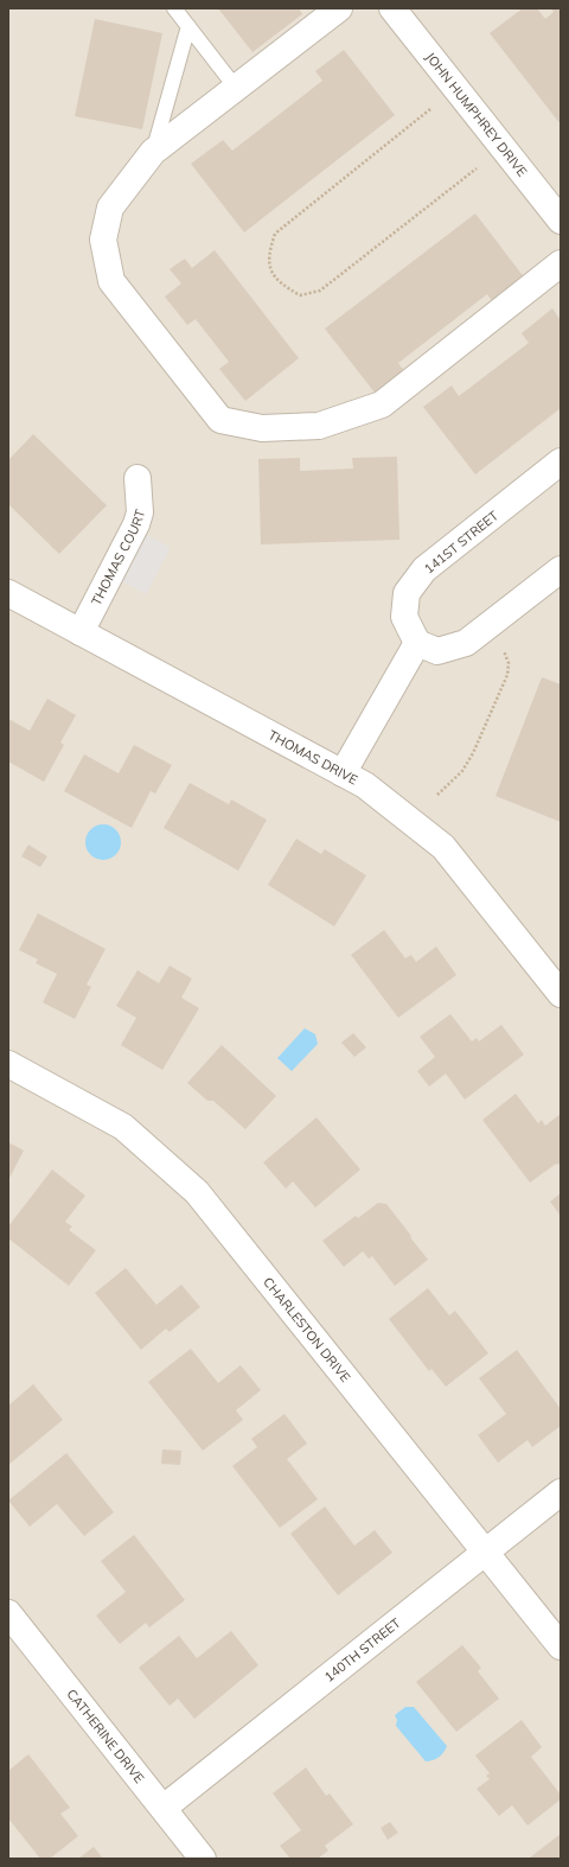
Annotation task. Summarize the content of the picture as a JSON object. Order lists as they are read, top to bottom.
{
  "streets": {
    "street": [
      "JOHN HUMPHREY DRIVE",
      "141ST STREET",
      "THOMAS COURT",
      "THOMAS DRIVE",
      "CHARLESTON DRIVE",
      "140TH STREET",
      "CATHERINE DRIVE"
    ]
  },
  "crossings": [
    ["THOMAS COURT", "THOMAS DRIVE"],
    ["CHARLESTON DRIVE", "140TH STREET"],
    ["140TH STREET", "CATHERINE DRIVE"]
  ]
}
